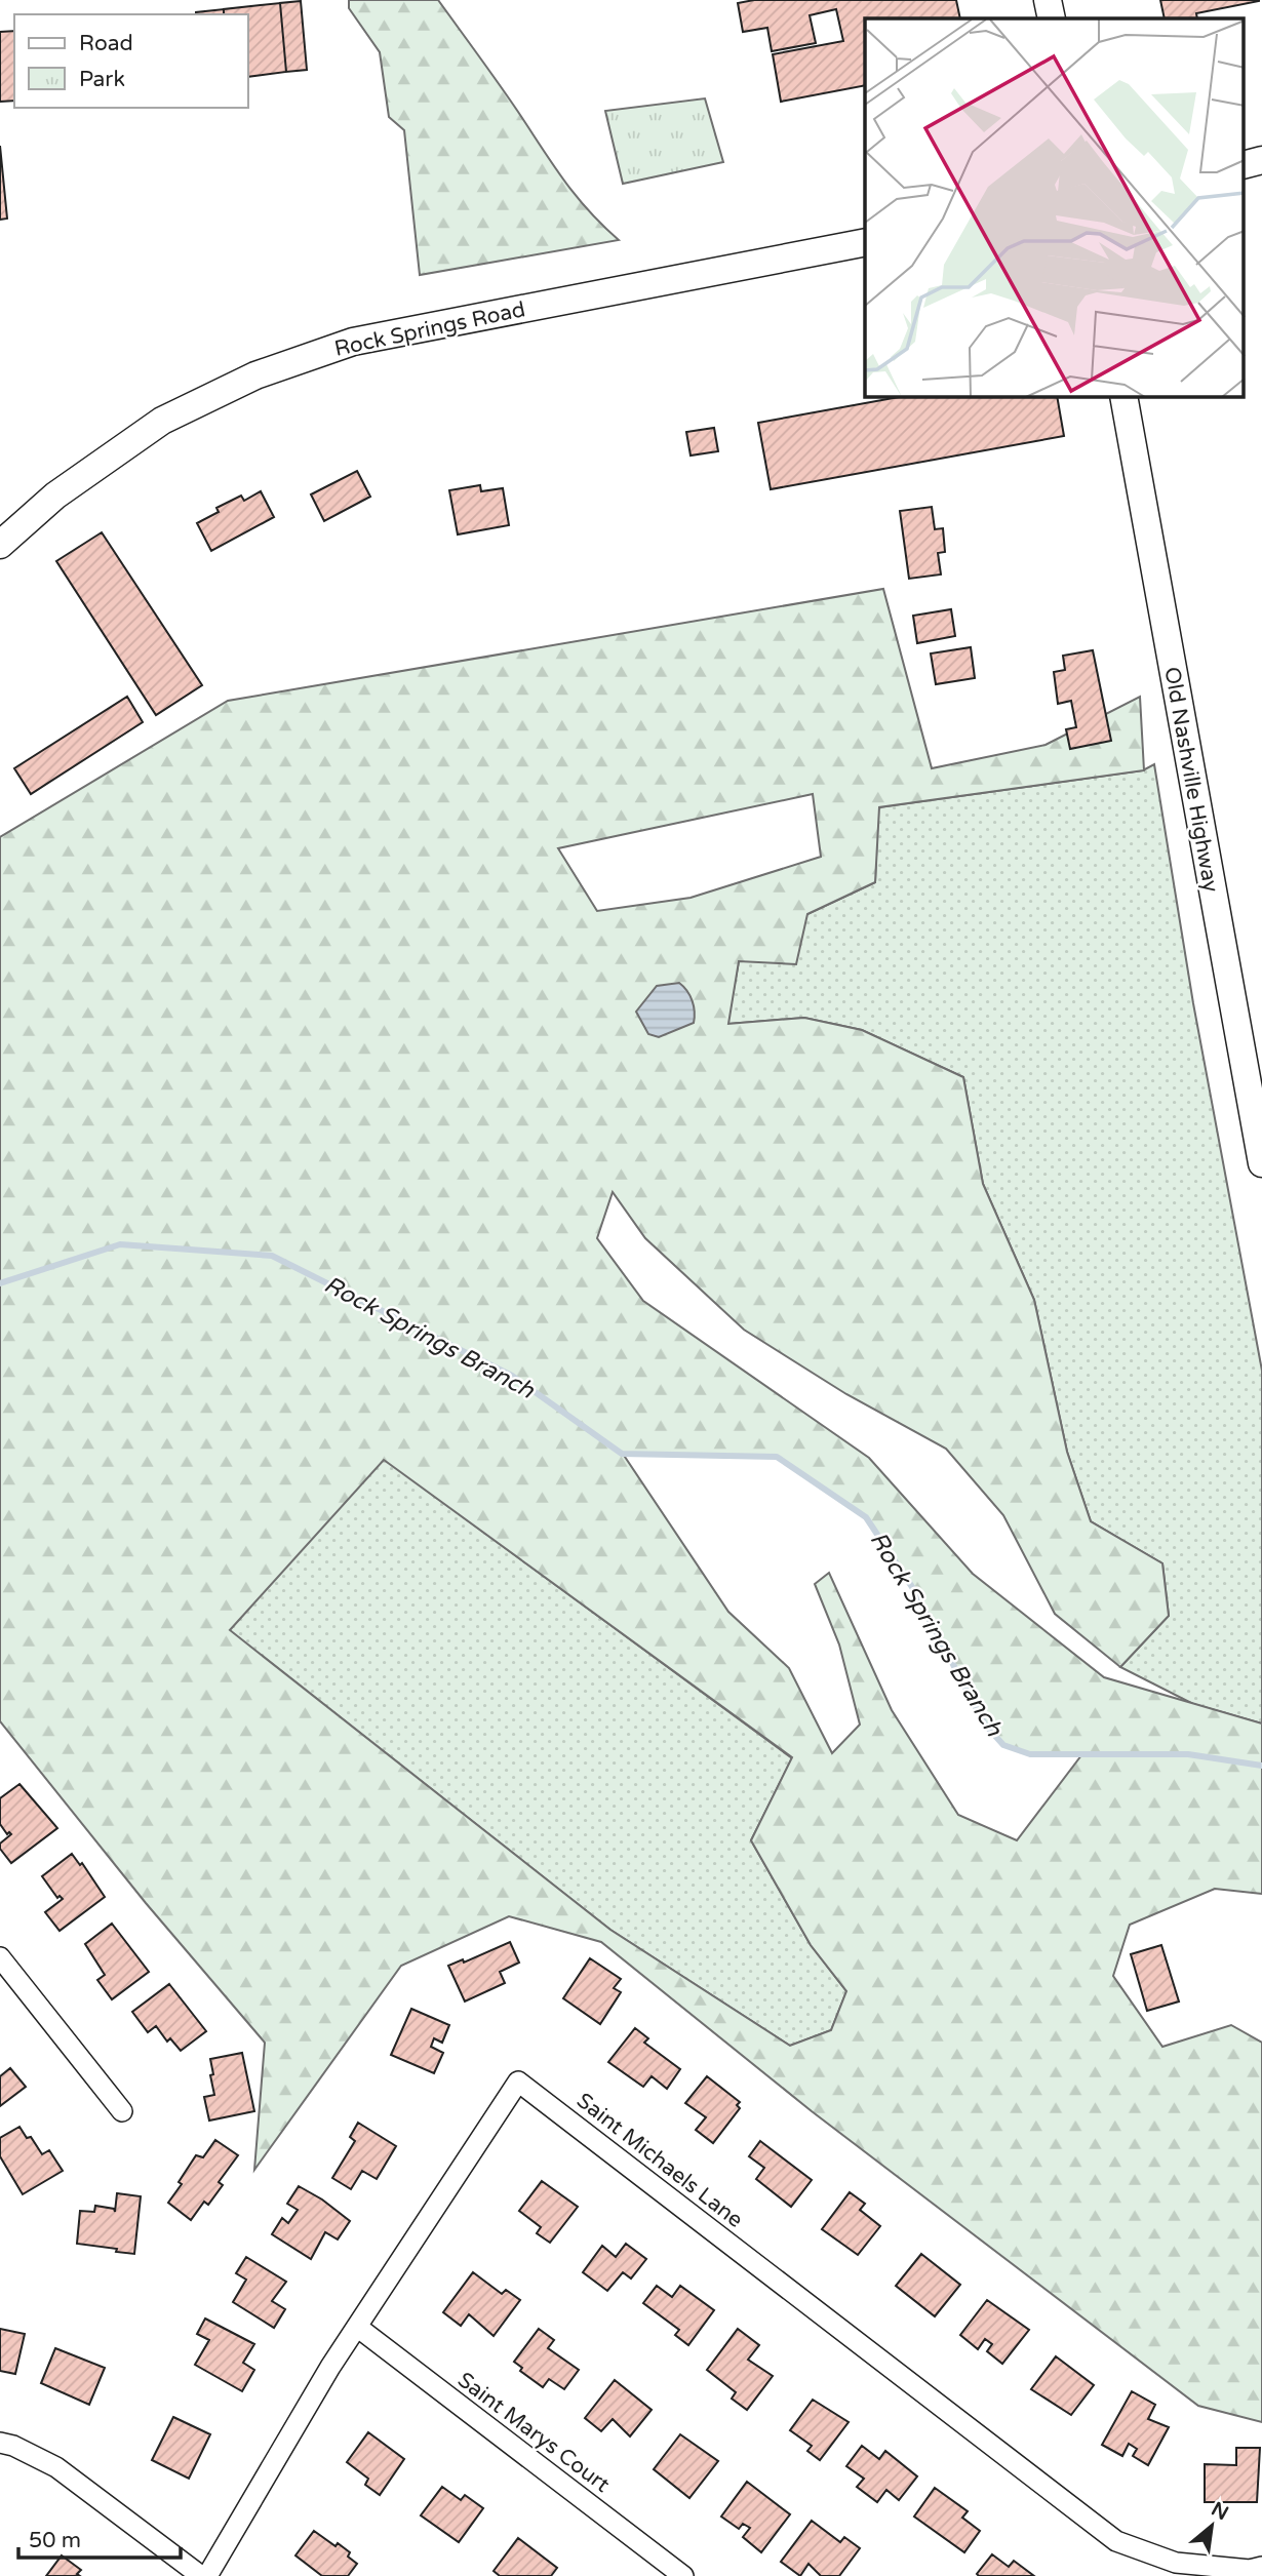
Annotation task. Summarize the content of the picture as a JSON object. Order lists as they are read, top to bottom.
{
  "streets": {
    "street": [
      "Rock Springs Road",
      "Old Nashville Highway",
      "Saint Michaels Lane",
      "Saint Marys Court"
    ]
  },
  "crossings": [
    ["Saint Michaels Lane", "Saint Marys Court"]
  ],
  "water": ["Rock Springs Branch"],
  "legend": ["Road", "Park"],
  "scale_bar": "50 m",
  "north": "top right"
}
